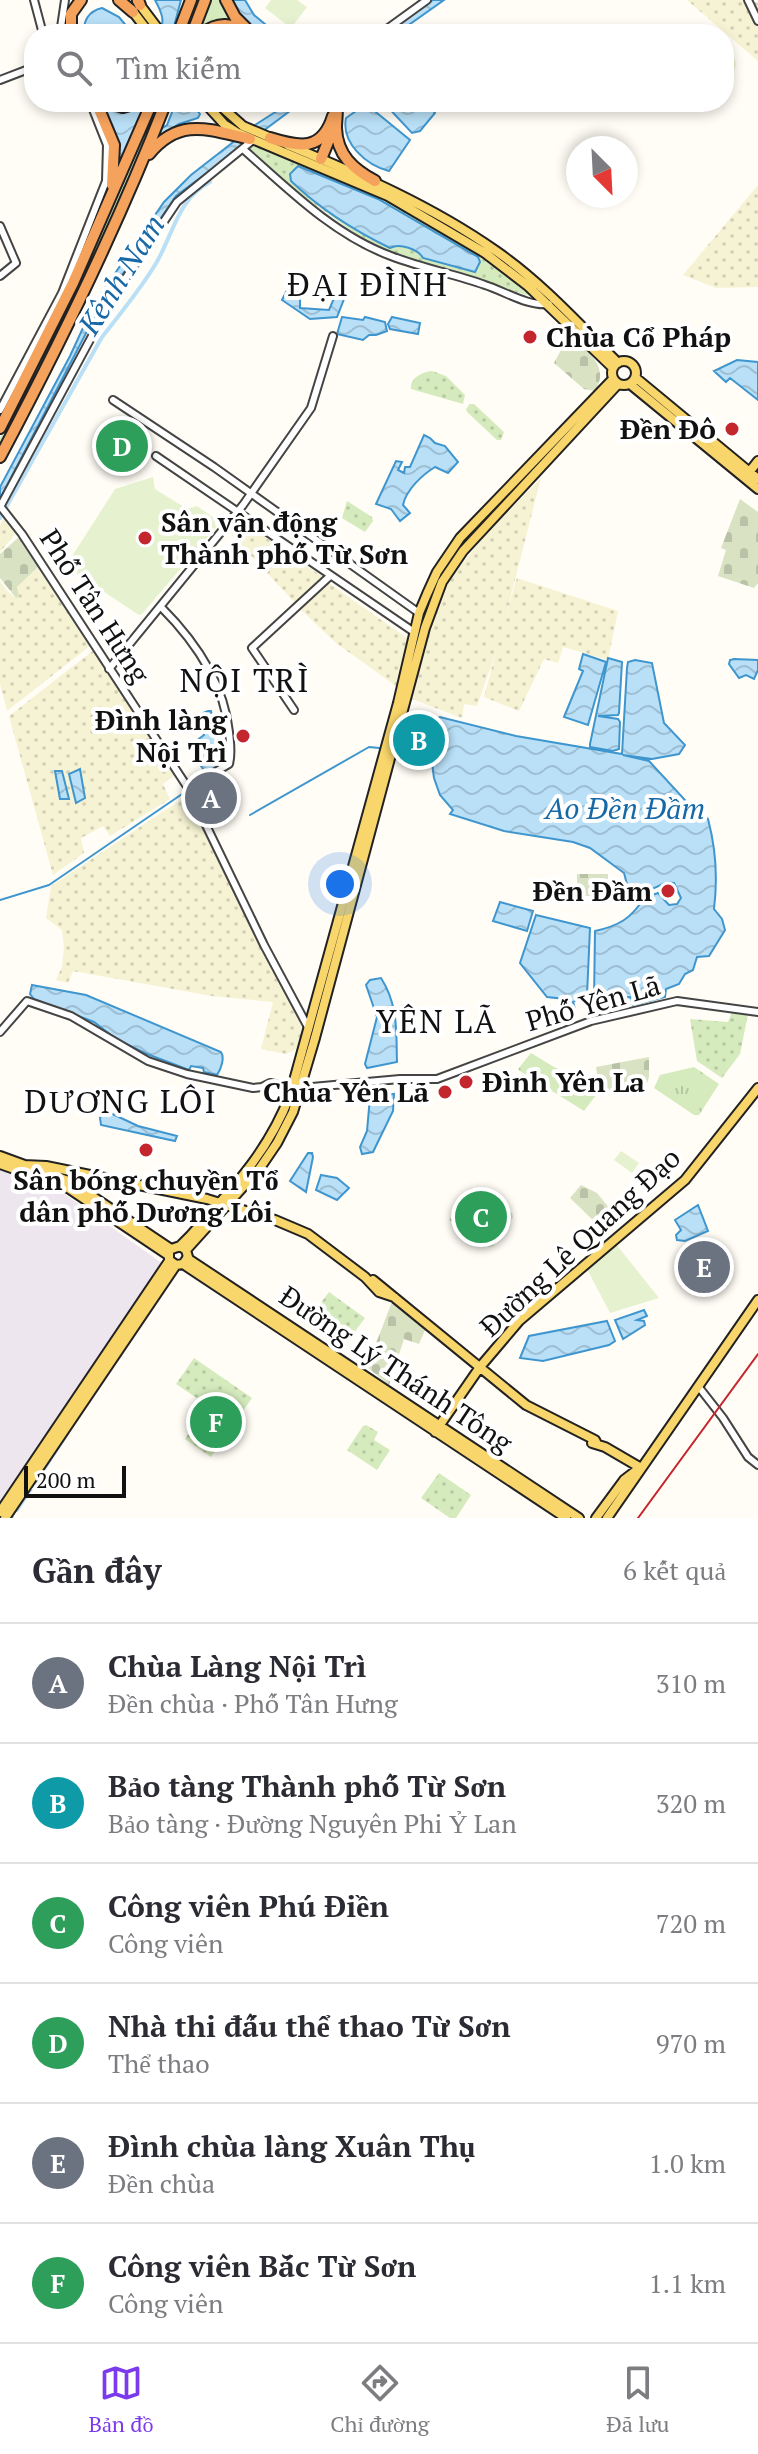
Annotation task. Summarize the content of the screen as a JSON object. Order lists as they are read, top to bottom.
{
  "streets": {
    "main road": ["Đường Lê Quang Đạo", "Đường Lý Thánh Tông"],
    "street": ["Phố Tân Hưng", "Phố Yên Lã"]
  },
  "crossings": [
    ["Đường Lê Quang Đạo", "Đường Lý Thánh Tông"]
  ],
  "districts": [
    "ĐẠI ĐÌNH",
    "NỘI TRÌ",
    "YÊN LÃ",
    "DƯƠNG LÔI"
  ],
  "water": ["Kênh Nam", "Ao Đền Đầm"],
  "places": [
    "Chùa Cổ Pháp",
    "Đền Đô",
    "Sân vận động Thành phố Từ Sơn",
    "Đình làng Nội Trì",
    "Đền Đầm",
    "Đình Yên La",
    "Chùa Yên Lã",
    "Sân bóng chuyền Tổ dân phố Dương Lôi"
  ],
  "scale_bar": "200 m",
  "north": "bottom right",
  "page": {
    "search": "Tìm kiếm",
    "pins": [
      "D",
      "B",
      "A",
      "C",
      "E",
      "F"
    ],
    "scale": "200 m",
    "heading": ["Gần đây", "6 kết quả"],
    "list": [
      {
        "mark": "A",
        "name": "Chùa Làng Nội Trì",
        "note": "Đền chùa · Phố Tân Hưng",
        "value": "310 m"
      },
      {
        "mark": "B",
        "name": "Bảo tàng Thành phố Từ Sơn",
        "note": "Bảo tàng · Đường Nguyên Phi Ỷ Lan",
        "value": "320 m"
      },
      {
        "mark": "C",
        "name": "Công viên Phú Điền",
        "note": "Công viên",
        "value": "720 m"
      },
      {
        "mark": "D",
        "name": "Nhà thi đấu thể thao Từ Sơn",
        "note": "Thể thao",
        "value": "970 m"
      },
      {
        "mark": "E",
        "name": "Đình chùa làng Xuân Thụ",
        "note": "Đền chùa",
        "value": "1.0 km"
      },
      {
        "mark": "F",
        "name": "Công viên Bắc Từ Sơn",
        "note": "Công viên",
        "value": "1.1 km"
      }
    ],
    "nav": ["Bản đồ", "Chỉ đường", "Đã lưu"]
  }
}
